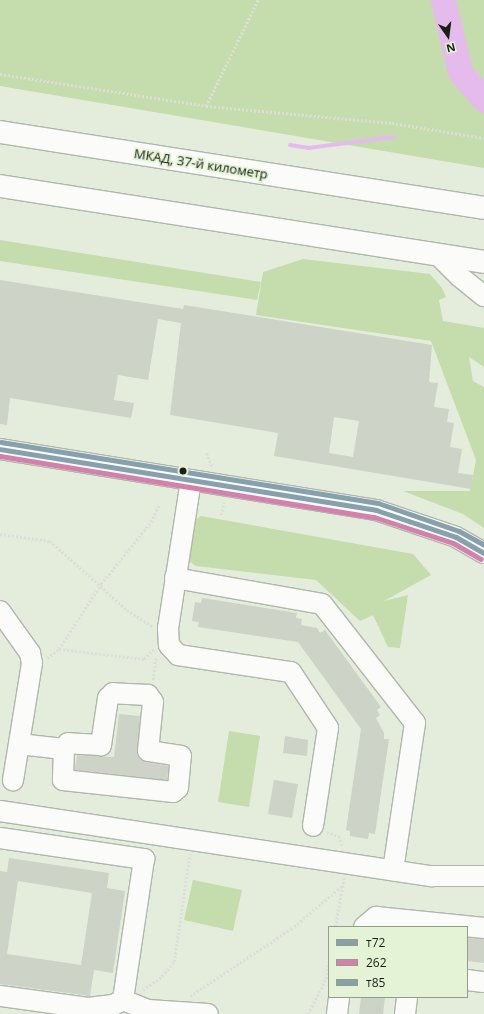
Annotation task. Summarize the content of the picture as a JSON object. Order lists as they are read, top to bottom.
{
  "streets": {
    "highway": ["МКАД, 37-й километр"]
  },
  "lines": ["transit line т85", "transit line т72", "transit line 262"],
  "legend": ["т72", "262", "т85"],
  "north": "bottom"
}
